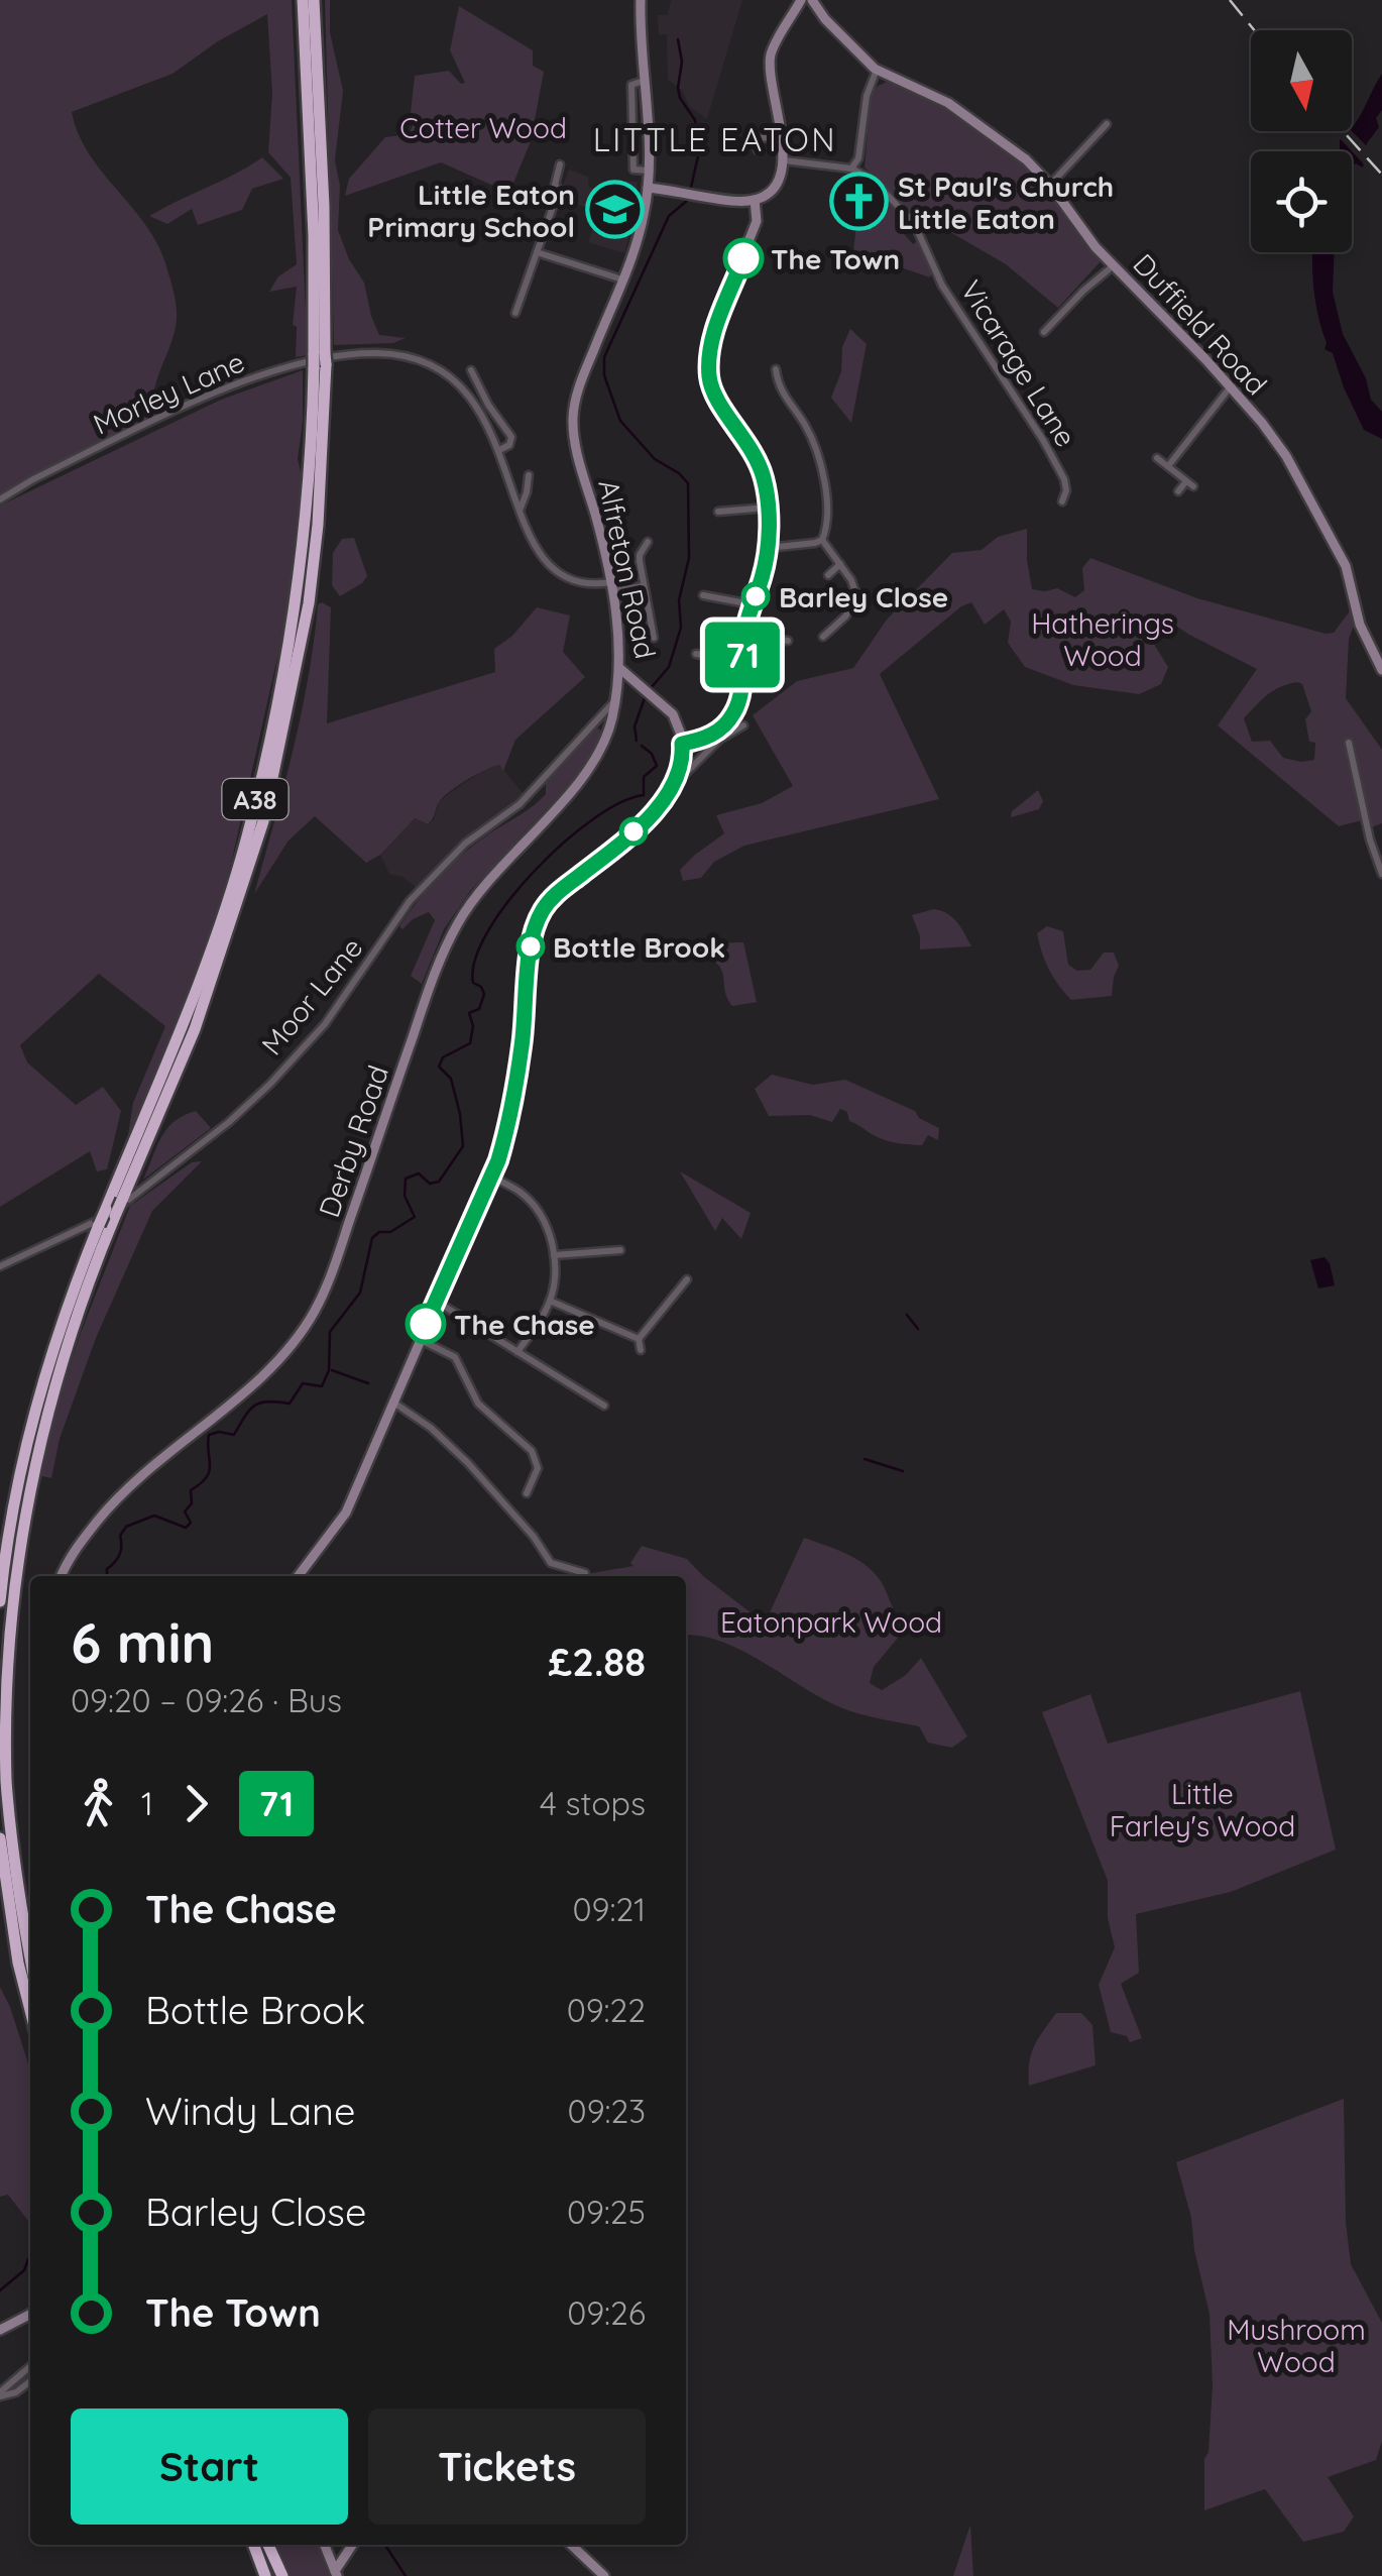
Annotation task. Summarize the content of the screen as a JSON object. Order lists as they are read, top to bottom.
{
  "streets": {
    "highway": ["A38"],
    "street": [
      "Duffield Road",
      "Vicarage Lane",
      "Morley Lane",
      "Alfreton Road",
      "Moor Lane",
      "Derby Road"
    ]
  },
  "crossings": [
    ["Morley Lane", "Alfreton Road"],
    ["Alfreton Road", "Derby Road"],
    ["Moor Lane", "Derby Road"]
  ],
  "districts": ["LITTLE EATON"],
  "parks": [
    "Cotter Wood",
    "Hatherings Wood",
    "Eatonpark Wood",
    "Little Farley's Wood",
    "Mushroom Wood"
  ],
  "places": {
    "church": ["St Paul's Church Little Eaton"],
    "school or university": ["Little Eaton Primary School"],
    "other": [
      "The Town",
      "Barley Close",
      "Bottle Brook",
      "The Chase"
    ]
  },
  "lines": ["bus line 71"],
  "north": "bottom",
  "page": {
    "on_map": "71",
    "heading": ["6 min", "09:20 – 09:26 · Bus", "£2.88"],
    "legs": ["1", "71", "4 stops"],
    "list": [
      {
        "name": "The Chase",
        "value": "09:21"
      },
      {
        "name": "Bottle Brook",
        "value": "09:22"
      },
      {
        "name": "Windy Lane",
        "value": "09:23"
      },
      {
        "name": "Barley Close",
        "value": "09:25"
      },
      {
        "name": "The Town",
        "value": "09:26"
      }
    ],
    "buttons": ["Start", "Tickets"]
  }
}
